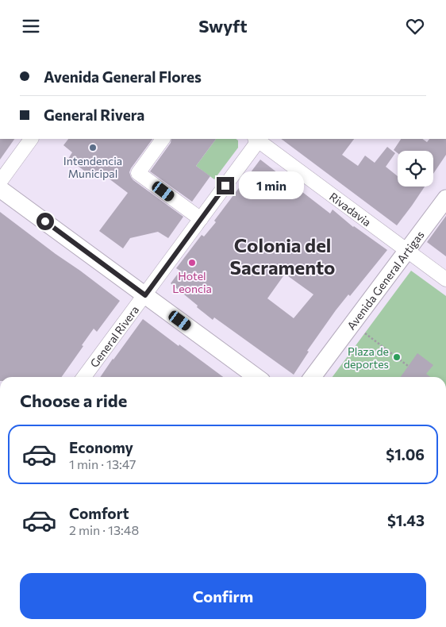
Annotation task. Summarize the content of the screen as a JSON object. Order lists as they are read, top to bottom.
{
  "streets": {
    "street": ["Rivadavia", "Avenida General Artigas", "General Rivera"]
  },
  "crossings": [
    ["Rivadavia", "Avenida General Artigas"],
    ["Rivadavia", "General Rivera"]
  ],
  "districts": ["Colonia del Sacramento"],
  "places": ["Intendencia Municipal", "Hotel Leoncia", "Plaza de deportes"],
  "page": {
    "header": "Swyft",
    "banner": ["Avenida General Flores", "General Rivera"],
    "bubble": "1 min",
    "heading": "Choose a ride",
    "list": [
      {
        "name": "Economy",
        "note": "1 min · 13:47",
        "value": "$1.06"
      },
      {
        "name": "Comfort",
        "note": "2 min · 13:48",
        "value": "$1.43"
      }
    ],
    "buttons": "Confirm"
  }
}
